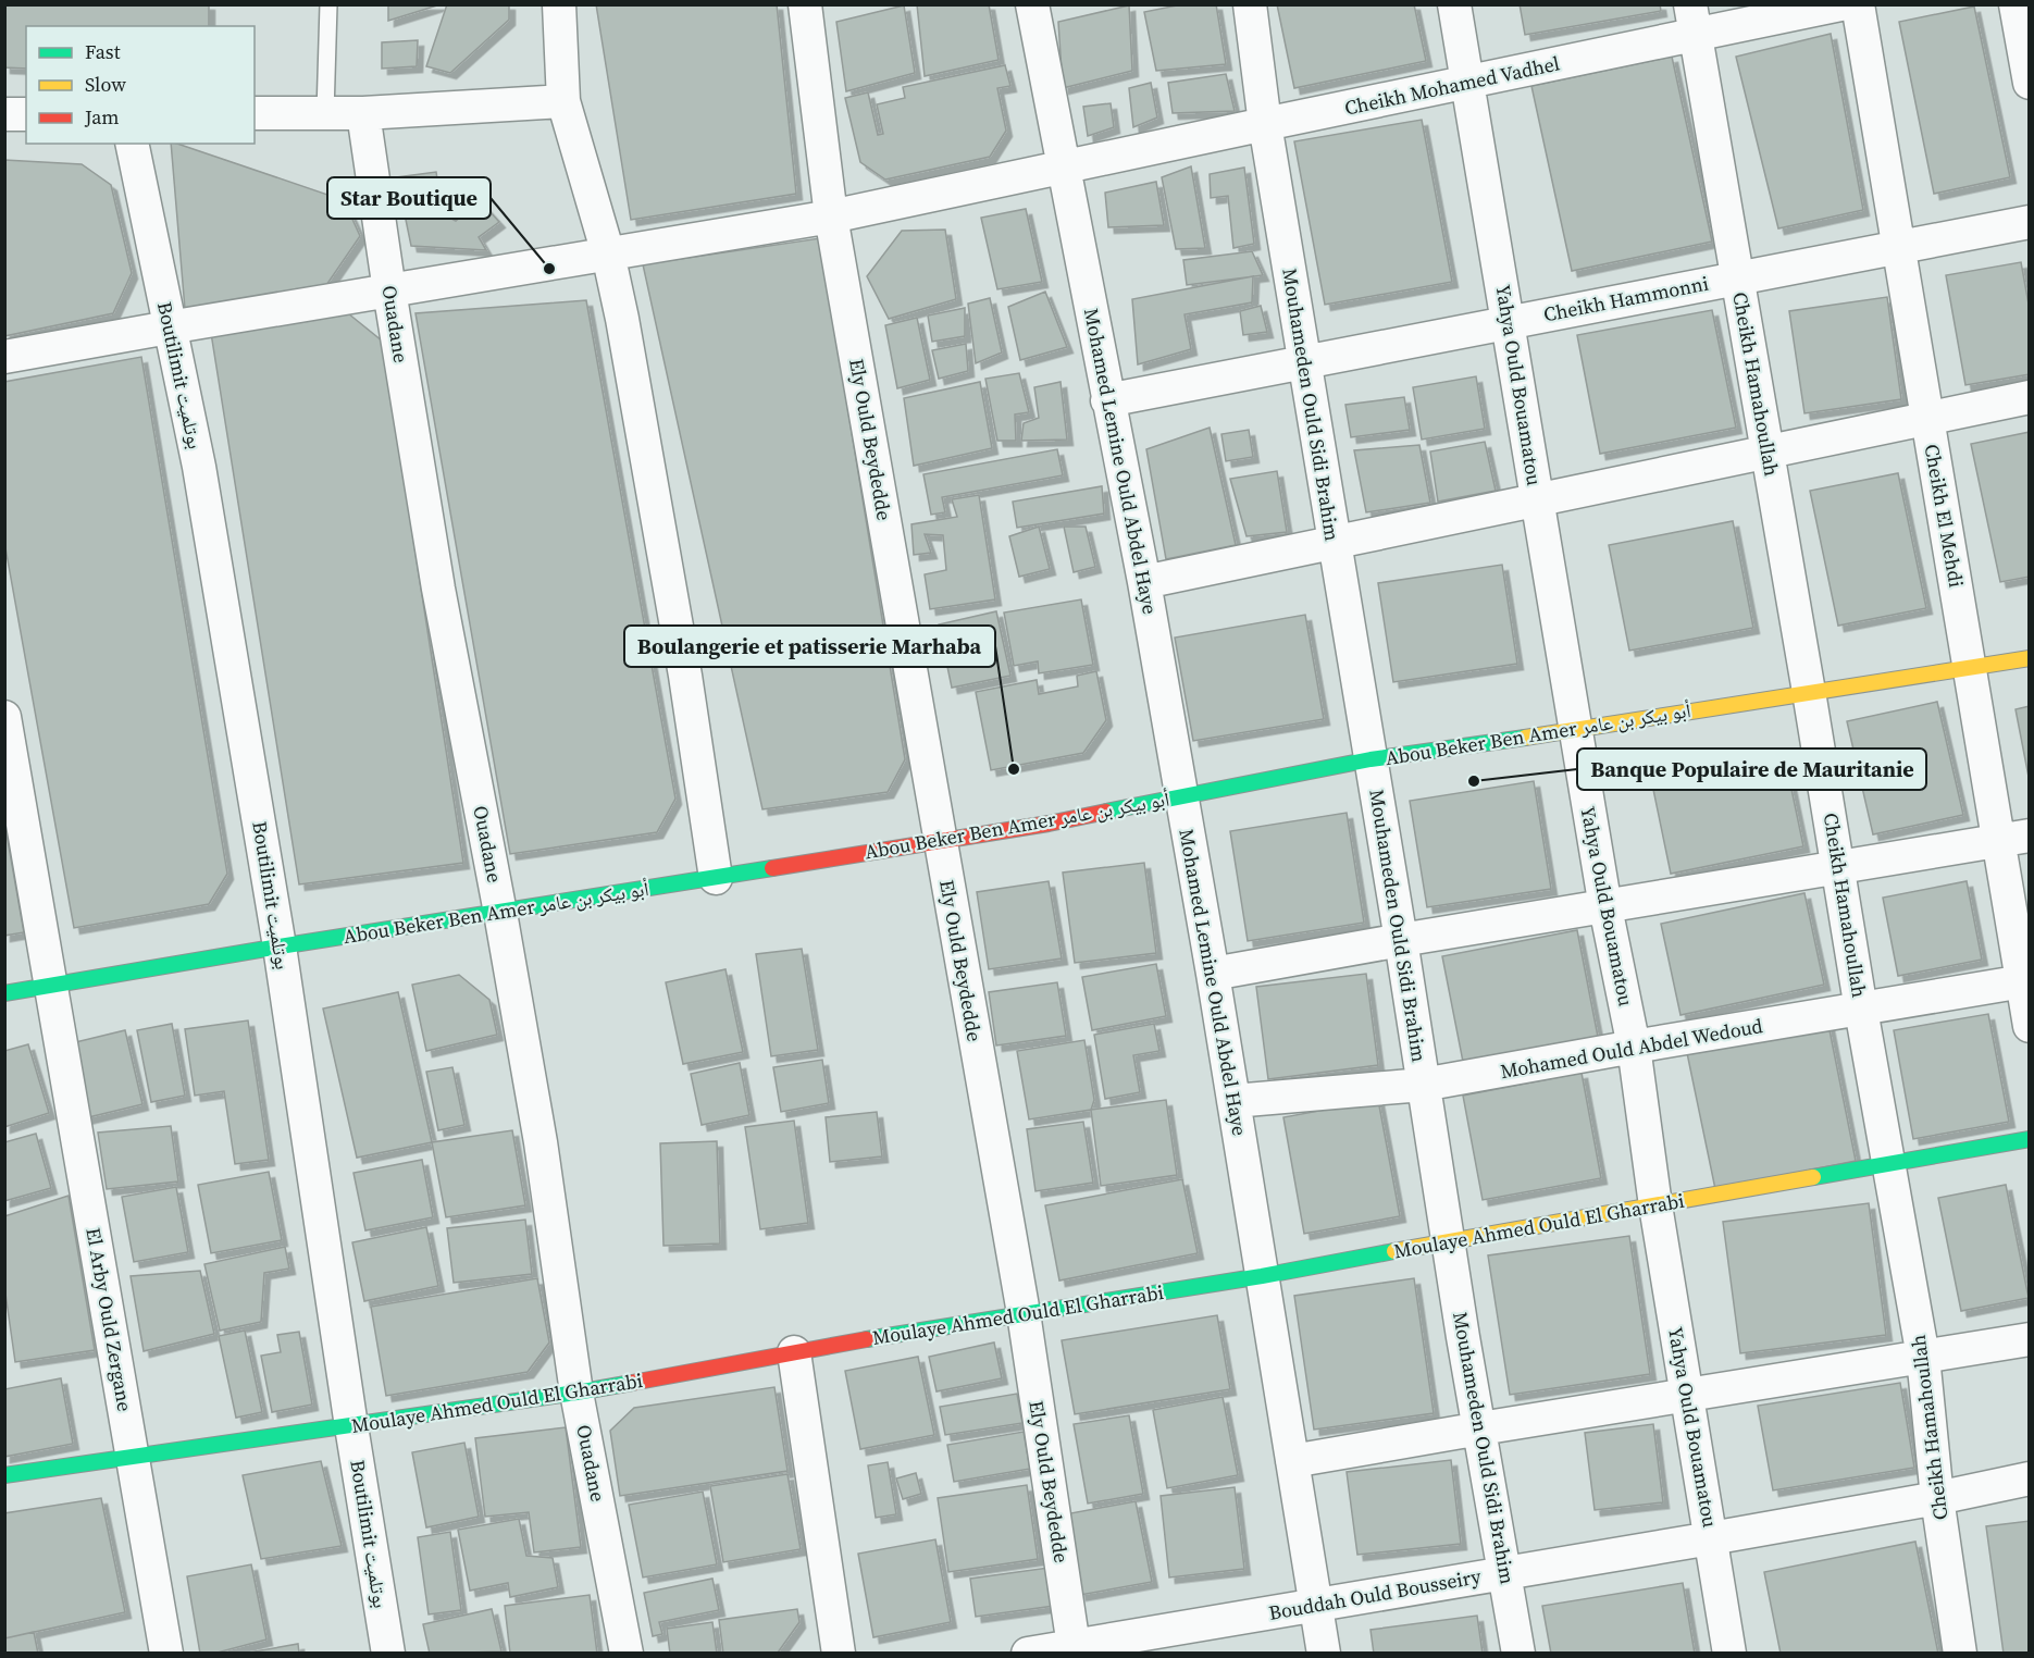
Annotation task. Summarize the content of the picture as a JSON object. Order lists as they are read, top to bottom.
{
  "streets": {
    "street": [
      "Cheikh Mohamed Vadhel",
      "Cheikh Hammonni",
      "Ouadane",
      "Boutilimit بوتلميت",
      "Cheikh Hamahoullah",
      "Yahya Ould Bouamatou",
      "Mouhameden Ould Sidi Brahim",
      "Ely Ould Beydedde",
      "Mohamed Lemine Ould Abdel Haye",
      "Cheikh El Mehdi",
      "Abou Beker Ben Amer أبو بيكر بن عامر",
      "Mohamed Ould Abdel Wedoud",
      "Moulaye Ahmed Ould El Gharrabi",
      "El Arby Ould Zergane",
      "Bouddah Ould Bousseiry"
    ]
  },
  "crossings": [
    ["Cheikh Mohamed Vadhel", "Ouadane"],
    ["Cheikh Mohamed Vadhel", "Boutilimit بوتلميت"],
    ["Cheikh Mohamed Vadhel", "Cheikh Hamahoullah"],
    ["Cheikh Mohamed Vadhel", "Yahya Ould Bouamatou"],
    ["Cheikh Mohamed Vadhel", "Mouhameden Ould Sidi Brahim"],
    ["Cheikh Mohamed Vadhel", "Ely Ould Beydedde"],
    ["Cheikh Mohamed Vadhel", "Mohamed Lemine Ould Abdel Haye"],
    ["Cheikh Hammonni", "Cheikh Hamahoullah"],
    ["Cheikh Hammonni", "Yahya Ould Bouamatou"],
    ["Cheikh Hammonni", "Mouhameden Ould Sidi Brahim"],
    ["Cheikh Hammonni", "Mohamed Lemine Ould Abdel Haye"],
    ["Cheikh Hammonni", "Cheikh El Mehdi"],
    ["Ouadane", "Abou Beker Ben Amer أبو بيكر بن عامر"],
    ["Ouadane", "Moulaye Ahmed Ould El Gharrabi"],
    ["Boutilimit بوتلميت", "Abou Beker Ben Amer أبو بيكر بن عامر"],
    ["Boutilimit بوتلميت", "Moulaye Ahmed Ould El Gharrabi"],
    ["Cheikh Hamahoullah", "Abou Beker Ben Amer أبو بيكر بن عامر"],
    ["Cheikh Hamahoullah", "Mohamed Ould Abdel Wedoud"],
    ["Cheikh Hamahoullah", "Moulaye Ahmed Ould El Gharrabi"],
    ["Cheikh Hamahoullah", "Bouddah Ould Bousseiry"],
    ["Yahya Ould Bouamatou", "Abou Beker Ben Amer أبو بيكر بن عامر"],
    ["Yahya Ould Bouamatou", "Mohamed Ould Abdel Wedoud"],
    ["Yahya Ould Bouamatou", "Moulaye Ahmed Ould El Gharrabi"],
    ["Yahya Ould Bouamatou", "Bouddah Ould Bousseiry"],
    ["Mouhameden Ould Sidi Brahim", "Abou Beker Ben Amer أبو بيكر بن عامر"],
    ["Mouhameden Ould Sidi Brahim", "Mohamed Ould Abdel Wedoud"],
    ["Mouhameden Ould Sidi Brahim", "Moulaye Ahmed Ould El Gharrabi"],
    ["Mouhameden Ould Sidi Brahim", "Bouddah Ould Bousseiry"],
    ["Ely Ould Beydedde", "Abou Beker Ben Amer أبو بيكر بن عامر"],
    ["Ely Ould Beydedde", "Moulaye Ahmed Ould El Gharrabi"],
    ["Ely Ould Beydedde", "Bouddah Ould Bousseiry"],
    ["Mohamed Lemine Ould Abdel Haye", "Abou Beker Ben Amer أبو بيكر بن عامر"],
    ["Mohamed Lemine Ould Abdel Haye", "Mohamed Ould Abdel Wedoud"],
    ["Mohamed Lemine Ould Abdel Haye", "Moulaye Ahmed Ould El Gharrabi"],
    ["Mohamed Lemine Ould Abdel Haye", "Bouddah Ould Bousseiry"],
    ["Cheikh El Mehdi", "Abou Beker Ben Amer أبو بيكر بن عامر"],
    ["Cheikh El Mehdi", "Mohamed Ould Abdel Wedoud"],
    ["Abou Beker Ben Amer أبو بيكر بن عامر", "El Arby Ould Zergane"],
    ["Moulaye Ahmed Ould El Gharrabi", "El Arby Ould Zergane"]
  ],
  "places": ["Star Boutique", "Boulangerie et patisserie Marhaba", "Banque Populaire de Mauritanie"],
  "legend": ["Fast", "Slow", "Jam"]
}
